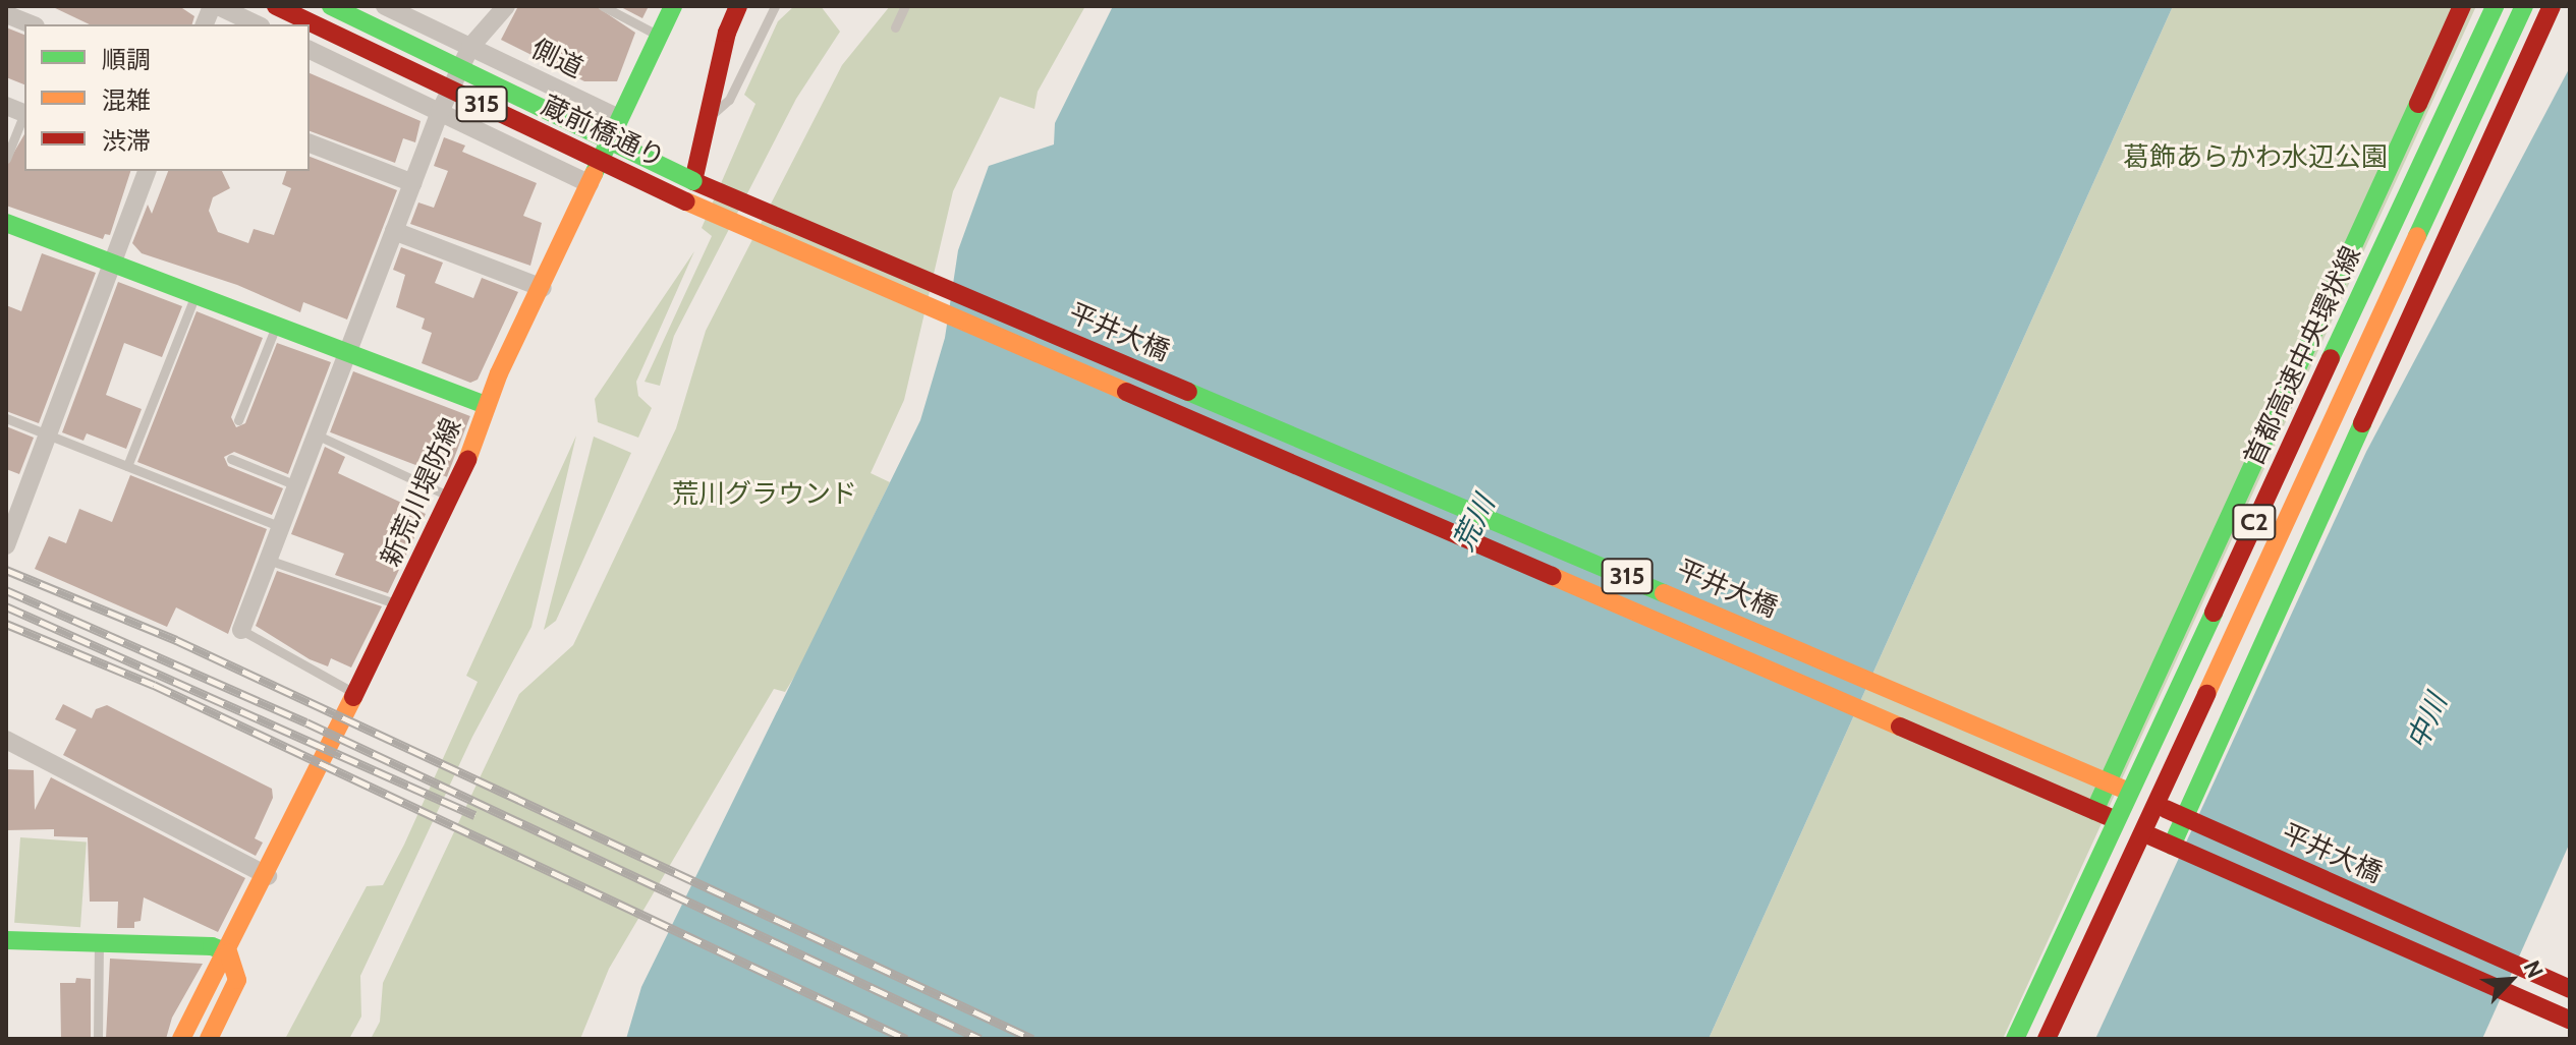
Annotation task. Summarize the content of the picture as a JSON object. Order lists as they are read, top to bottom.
{
  "streets": {
    "main road": [
      "315",
      "蔵前橋通り",
      "平井大橋",
      "首都高速中央環状線",
      "新荒川堤防線",
      "C2"
    ],
    "street": ["側道"]
  },
  "crossings": [
    ["側道", "新荒川堤防線"],
    ["蔵前橋通り", "平井大橋"]
  ],
  "water": ["荒川", "中川"],
  "parks": ["葛飾あらかわ水辺公園", "荒川グラウンド"],
  "legend": ["順調", "混雑", "渋滞"],
  "north": "top right"
}
